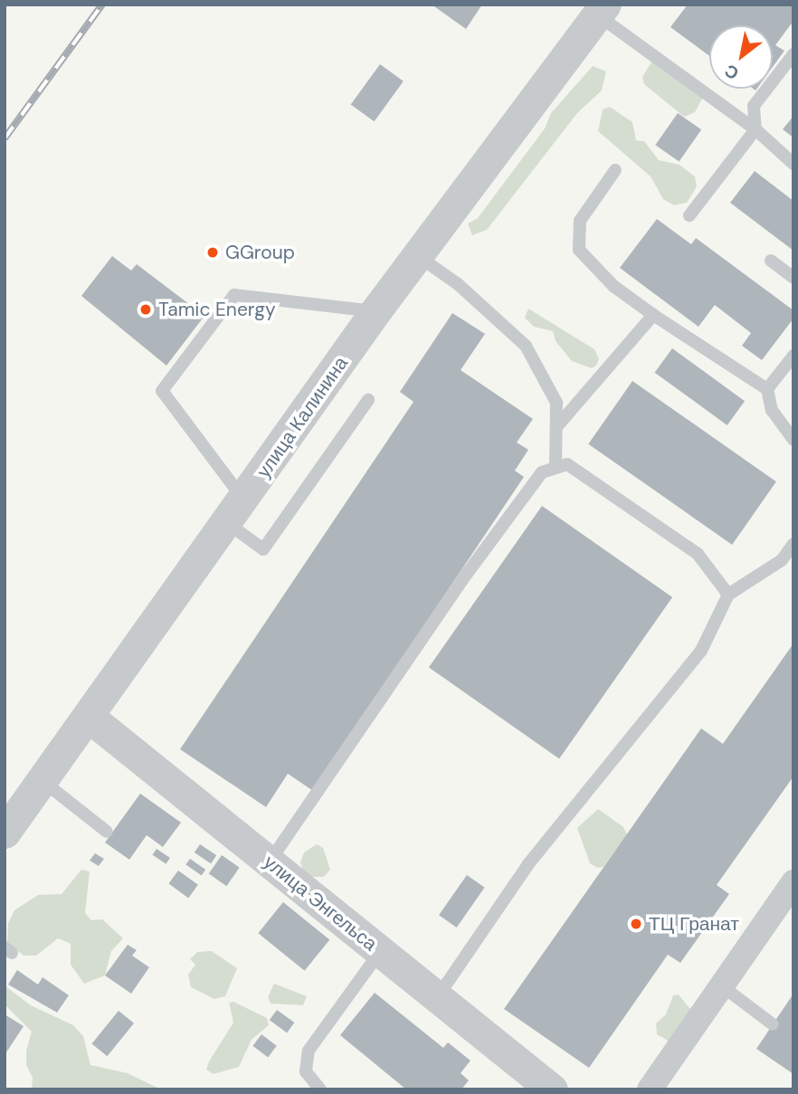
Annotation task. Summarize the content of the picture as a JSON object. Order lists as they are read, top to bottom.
{
  "streets": {
    "street": ["улица Калинина", "улица Энгельса"]
  },
  "crossings": [
    ["улица Калинина", "улица Энгельса"]
  ],
  "places": ["GGroup", "Tamic Energy", "ТЦ Гранат"],
  "north": "bottom left"
}
